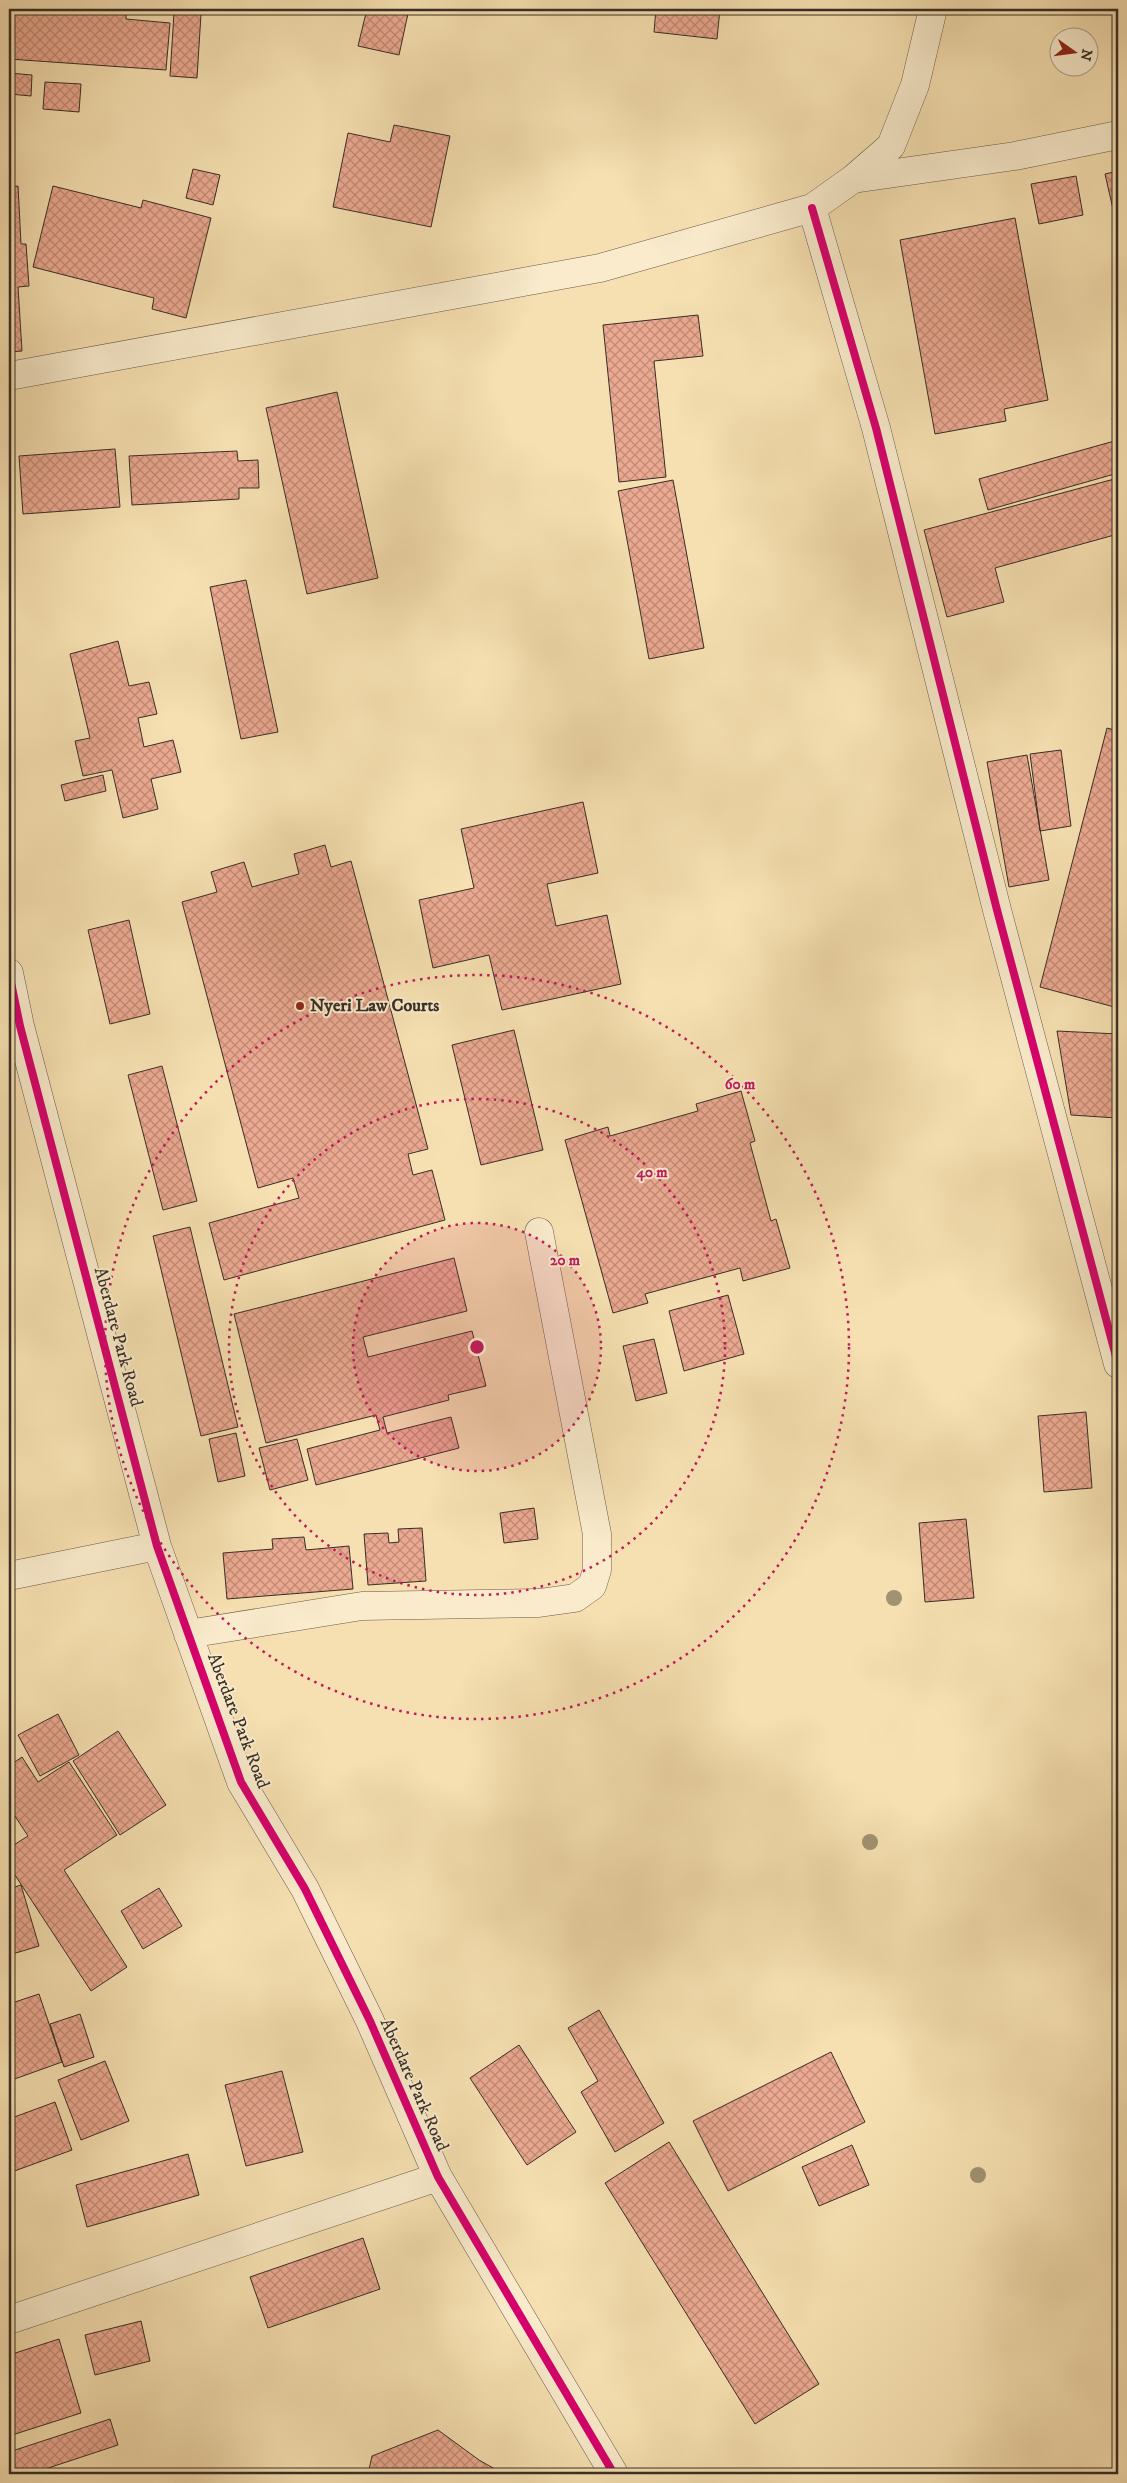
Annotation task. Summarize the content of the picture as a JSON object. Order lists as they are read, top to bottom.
{
  "streets": {
    "street": ["Aberdare Park Road"]
  },
  "places": ["Nyeri Law Courts"],
  "north": "right",
  "rings": ["60 m", "40 m", "20 m"]
}
